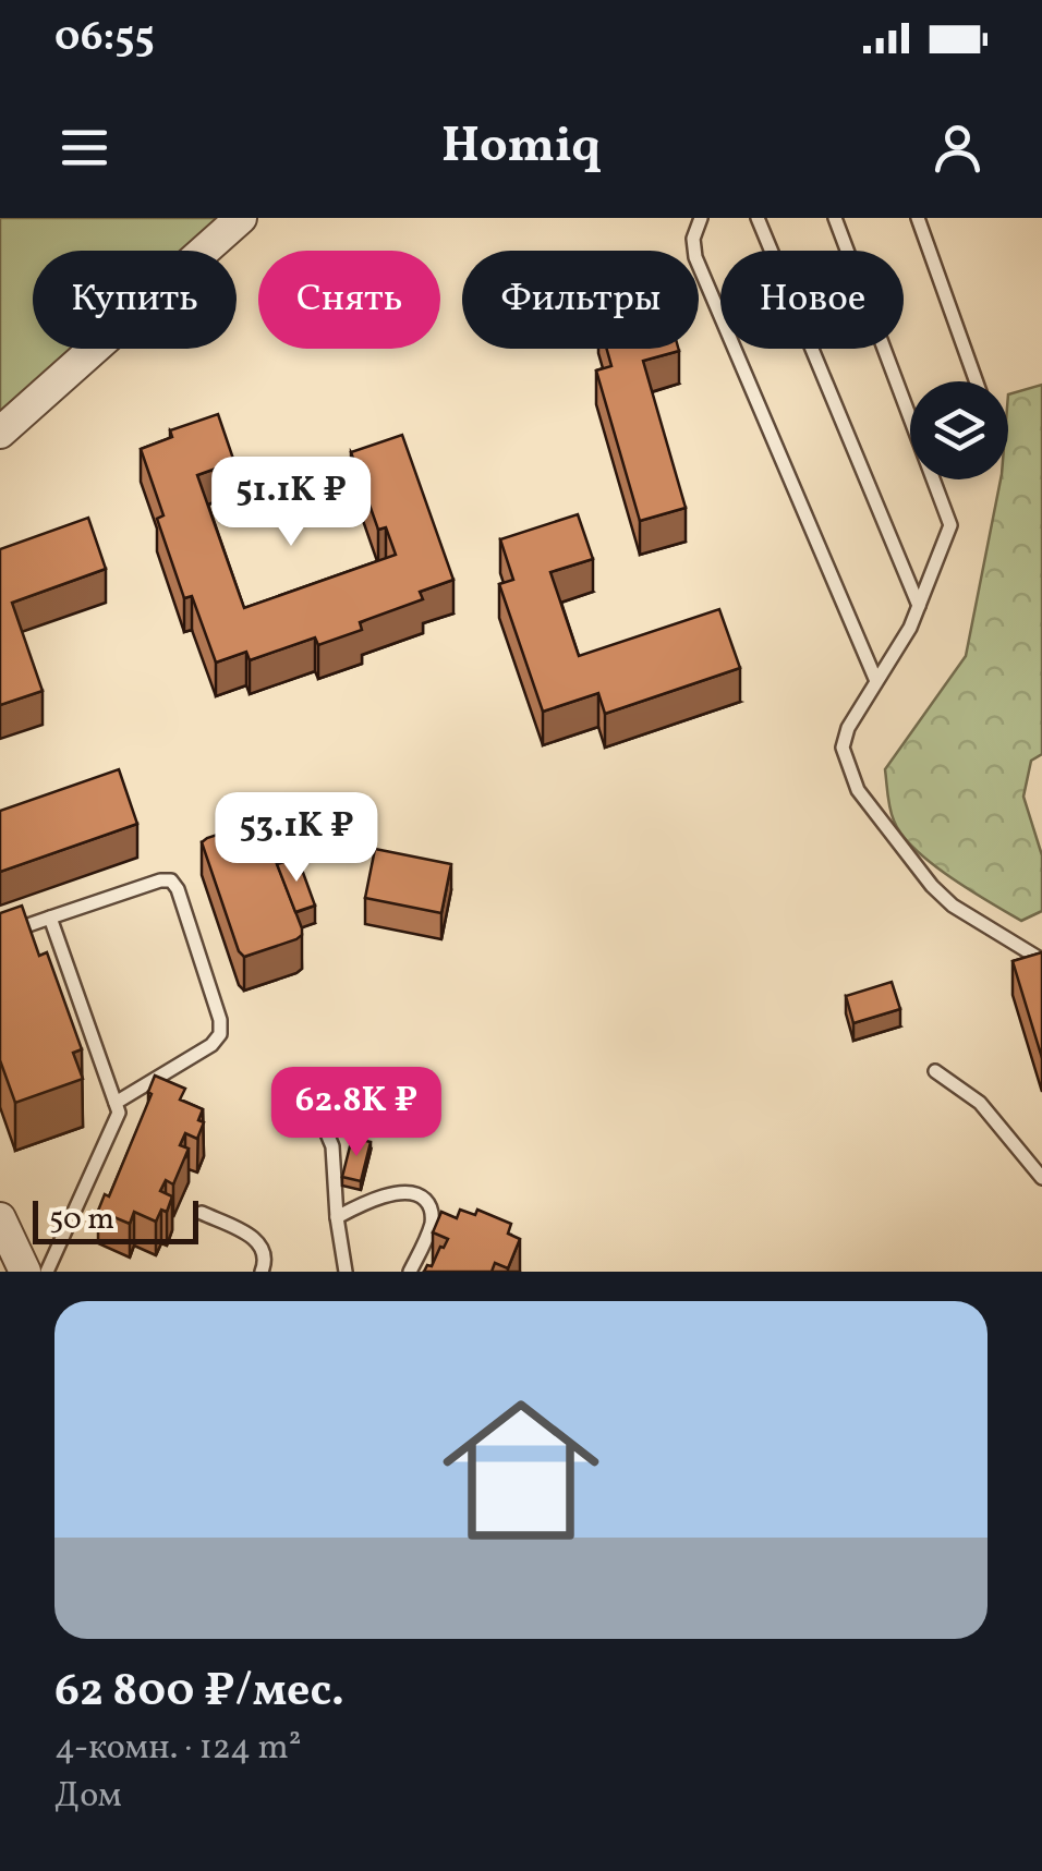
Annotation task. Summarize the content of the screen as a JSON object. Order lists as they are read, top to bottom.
{
  "scale_bar": "50 m",
  "page": {
    "status": "06:55",
    "header": "Homiq",
    "chip": [
      "Купить",
      "Снять",
      "Фильтры",
      "Новое"
    ],
    "price": ["51.1K ₽", "53.1K ₽", "62.8K ₽"],
    "scale": "50 m",
    "list": [
      {
        "name": "62 800 ₽/мес.",
        "note": "4-комн. · 124 m² · Дом"
      }
    ]
  }
}
